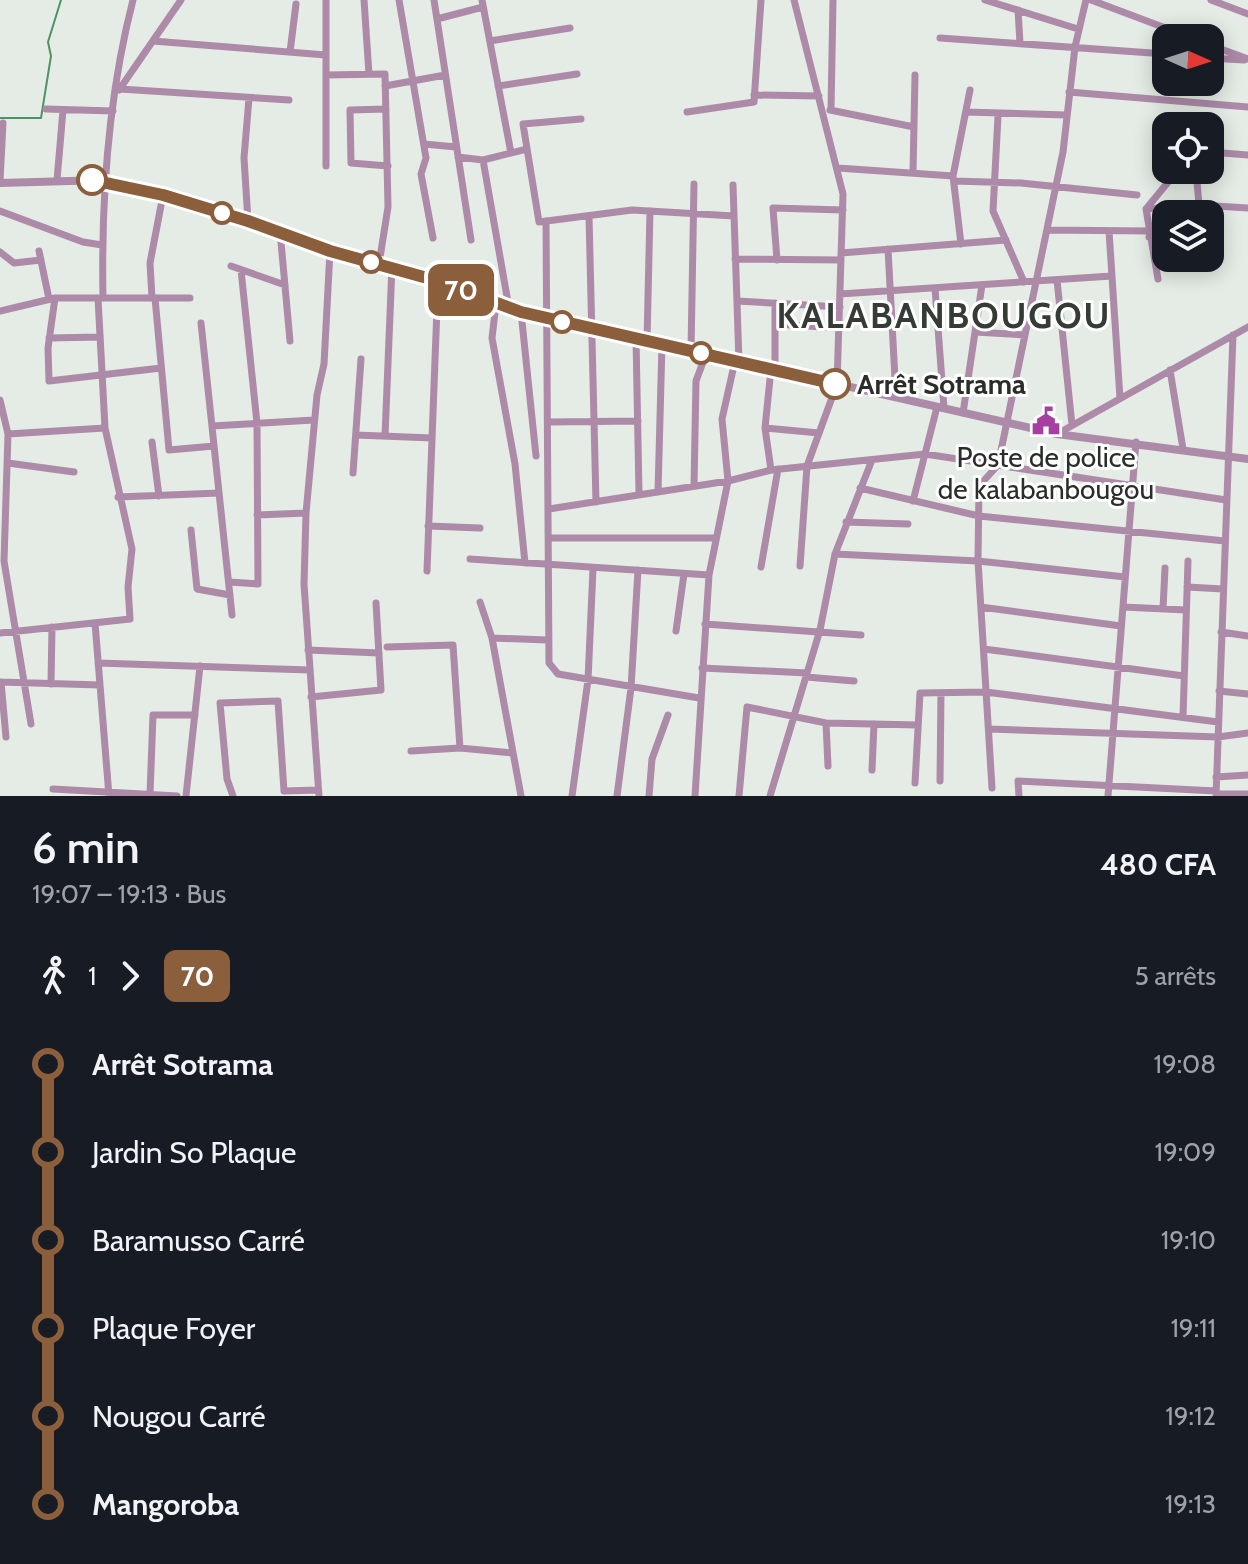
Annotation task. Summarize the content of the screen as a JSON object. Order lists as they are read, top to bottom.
{
  "districts": ["KALABANBOUGOU"],
  "places": {
    "other": ["Arrêt Sotrama"],
    "public building": ["Poste de police de kalabanbougou"]
  },
  "lines": ["bus line 70"],
  "north": "right",
  "page": {
    "on_map": "70",
    "heading": ["6 min", "19:07 – 19:13 · Bus", "480 CFA"],
    "legs": ["1", "70", "5 arrêts"],
    "list": [
      {
        "name": "Arrêt Sotrama",
        "value": "19:08"
      },
      {
        "name": "Jardin So Plaque",
        "value": "19:09"
      },
      {
        "name": "Baramusso Carré",
        "value": "19:10"
      },
      {
        "name": "Plaque Foyer",
        "value": "19:11"
      },
      {
        "name": "Nougou Carré",
        "value": "19:12"
      },
      {
        "name": "Mangoroba",
        "value": "19:13"
      }
    ]
  }
}
